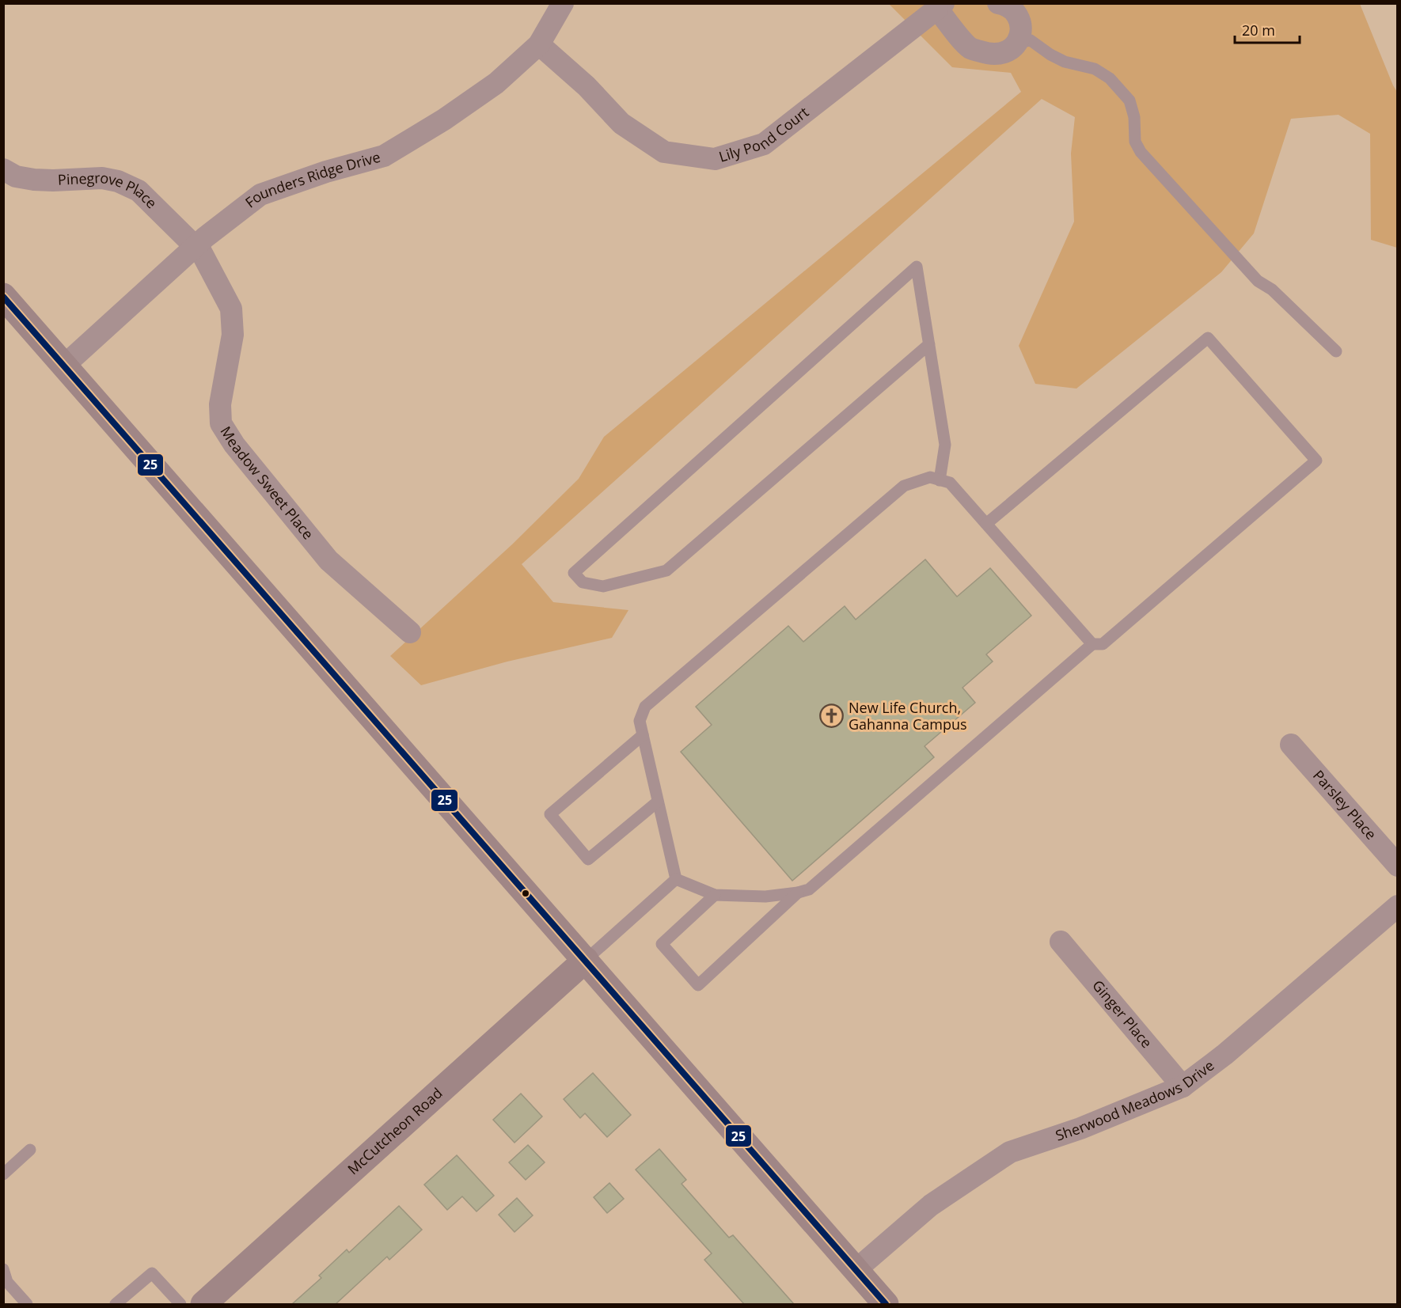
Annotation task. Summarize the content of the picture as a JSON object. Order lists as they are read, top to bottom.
{
  "streets": {
    "main road": ["McCutcheon Road"],
    "street": [
      "Lily Pond Court",
      "Founders Ridge Drive",
      "Pinegrove Place",
      "Meadow Sweet Place",
      "Parsley Place",
      "Ginger Place",
      "Sherwood Meadows Drive"
    ]
  },
  "crossings": [
    ["Lily Pond Court", "Founders Ridge Drive"],
    ["Founders Ridge Drive", "Pinegrove Place"],
    ["Founders Ridge Drive", "Meadow Sweet Place"],
    ["Pinegrove Place", "Meadow Sweet Place"],
    ["Ginger Place", "Sherwood Meadows Drive"]
  ],
  "places": {
    "church": ["New Life Church, Gahanna Campus"]
  },
  "lines": ["transit line 25"],
  "scale_bar": "20 m"
}
